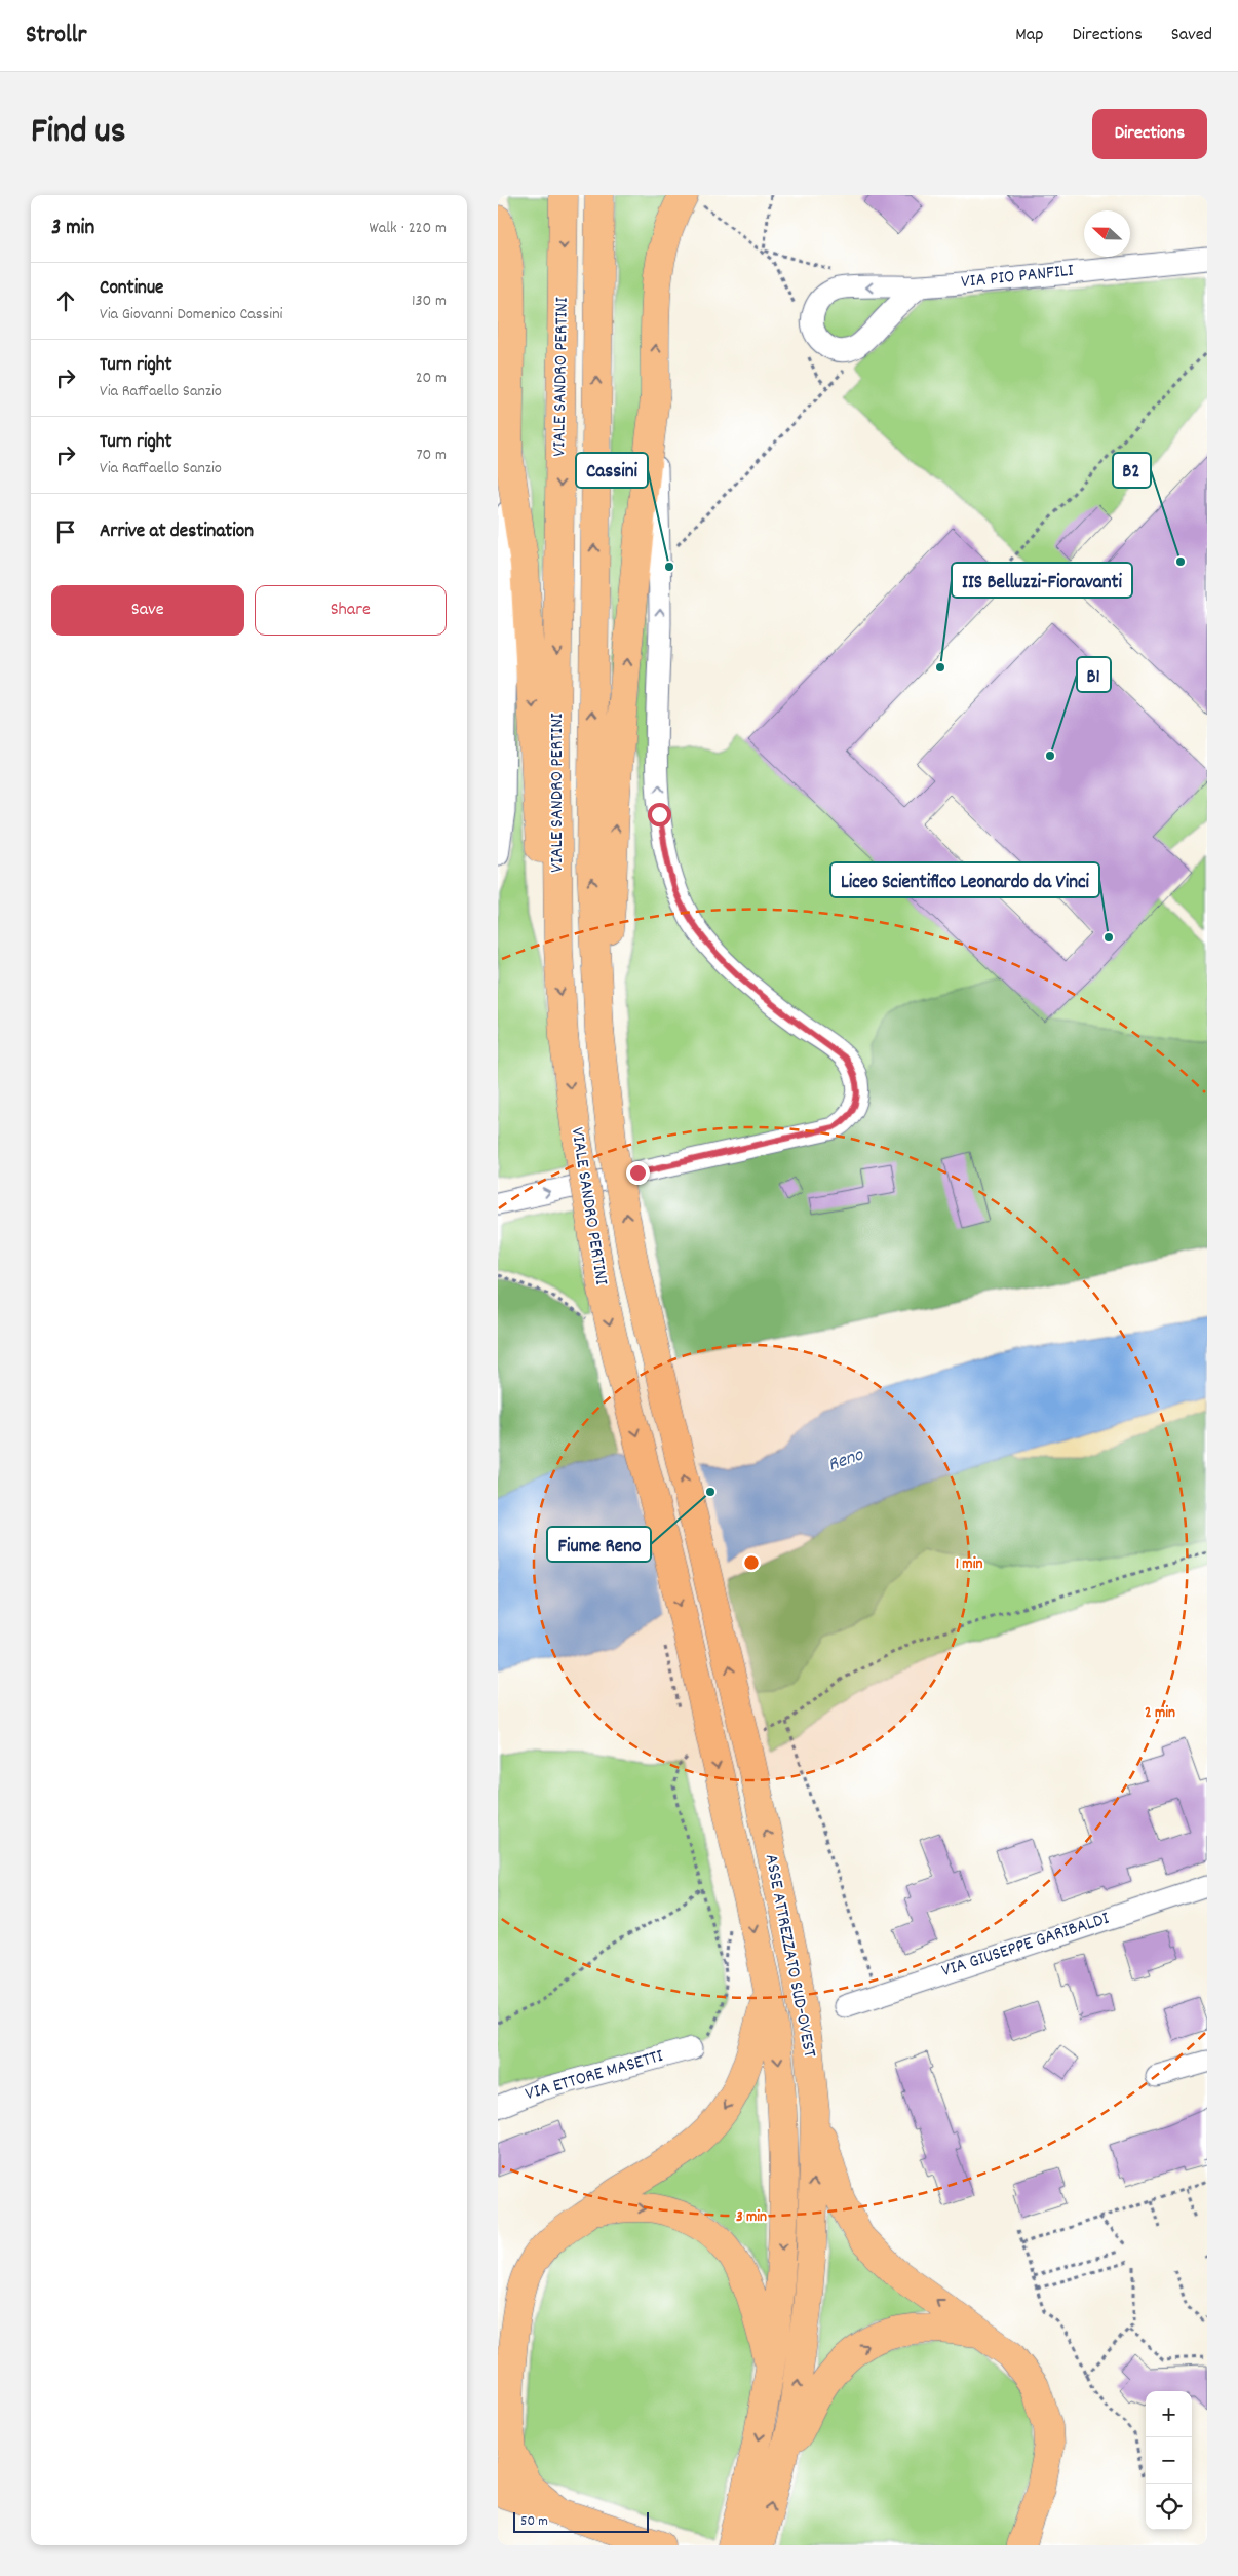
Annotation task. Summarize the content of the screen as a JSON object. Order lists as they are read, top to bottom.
{
  "streets": {
    "main road": ["VIALE SANDRO PERTINI", "ASSE ATTREZZATO SUD-OVEST"],
    "street": ["VIA PIO PANFILI", "VIA GIUSEPPE GARIBALDI", "VIA ETTORE MASETTI"]
  },
  "crossings": [
    ["VIALE SANDRO PERTINI", "ASSE ATTREZZATO SUD-OVEST"]
  ],
  "water": ["Reno"],
  "places": [
    "B2",
    "Cassini",
    "IIS Belluzzi-Fioravanti",
    "B1",
    "Liceo Scientifico Leonardo da Vinci",
    "Fiume Reno"
  ],
  "scale_bar": "50 m",
  "north": "left",
  "page": {
    "header": "Strollr",
    "nav": ["Map", "Directions", "Saved"],
    "title": "Find us",
    "buttons": [
      "Directions",
      ["Save", "Share"]
    ],
    "heading": ["3 min", "Walk · 220 m"],
    "list": [
      ["Continue", "Via Giovanni Domenico Cassini", "130 m"],
      ["Turn right", "Via Raffaello Sanzio", "20 m"],
      ["Turn right", "Via Raffaello Sanzio", "70 m"],
      "Arrive at destination"
    ],
    "map_buttons": ["+", "−"],
    "scale": "50 m"
  },
  "rings": ["1 min", "2 min", "3 min"]
}
